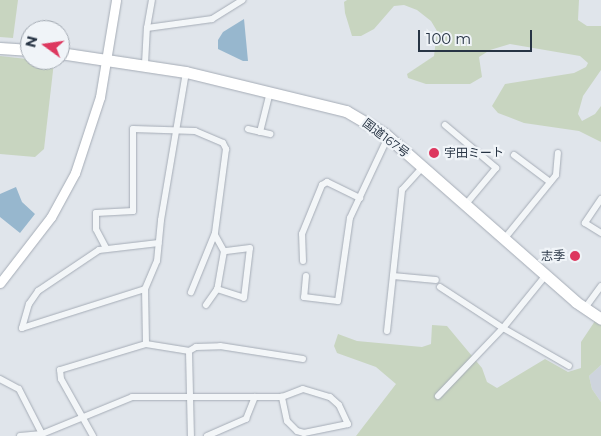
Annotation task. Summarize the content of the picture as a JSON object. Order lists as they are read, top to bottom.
{
  "streets": {
    "highway": ["国道167号"]
  },
  "places": ["宇田ミート", "志季"],
  "scale_bar": "100 m",
  "north": "left"
}
